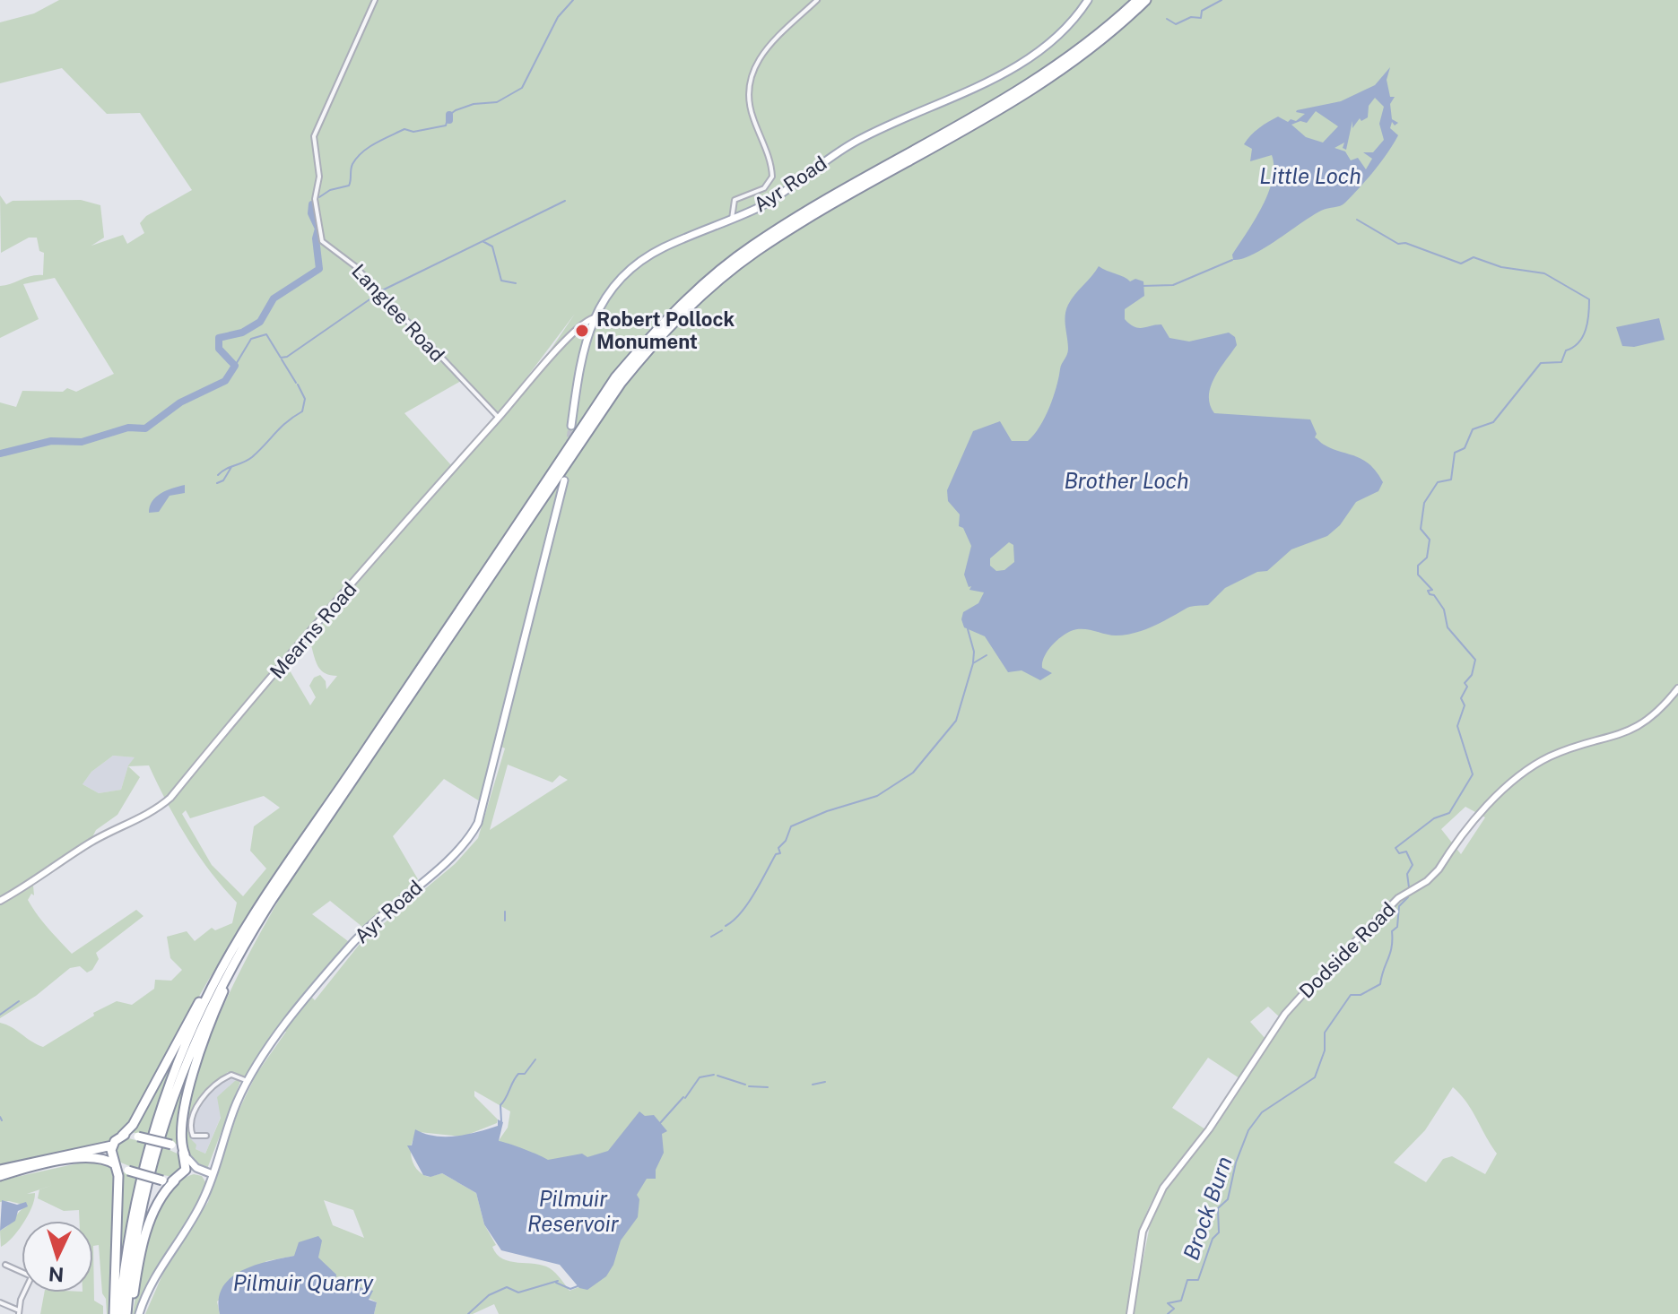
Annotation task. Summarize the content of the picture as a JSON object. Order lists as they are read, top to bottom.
{
  "streets": {
    "main road": ["Ayr Road", "Mearns Road", "Dodside Road"],
    "street": ["Langlee Road"]
  },
  "crossings": [
    ["Ayr Road", "Mearns Road"],
    ["Langlee Road", "Mearns Road"]
  ],
  "water": [
    "Little Loch",
    "Brother Loch",
    "Pilmuir Reservoir",
    "Brock Burn",
    "Pilmuir Quarry"
  ],
  "places": ["Robert Pollock Monument"],
  "north": "bottom"
}
